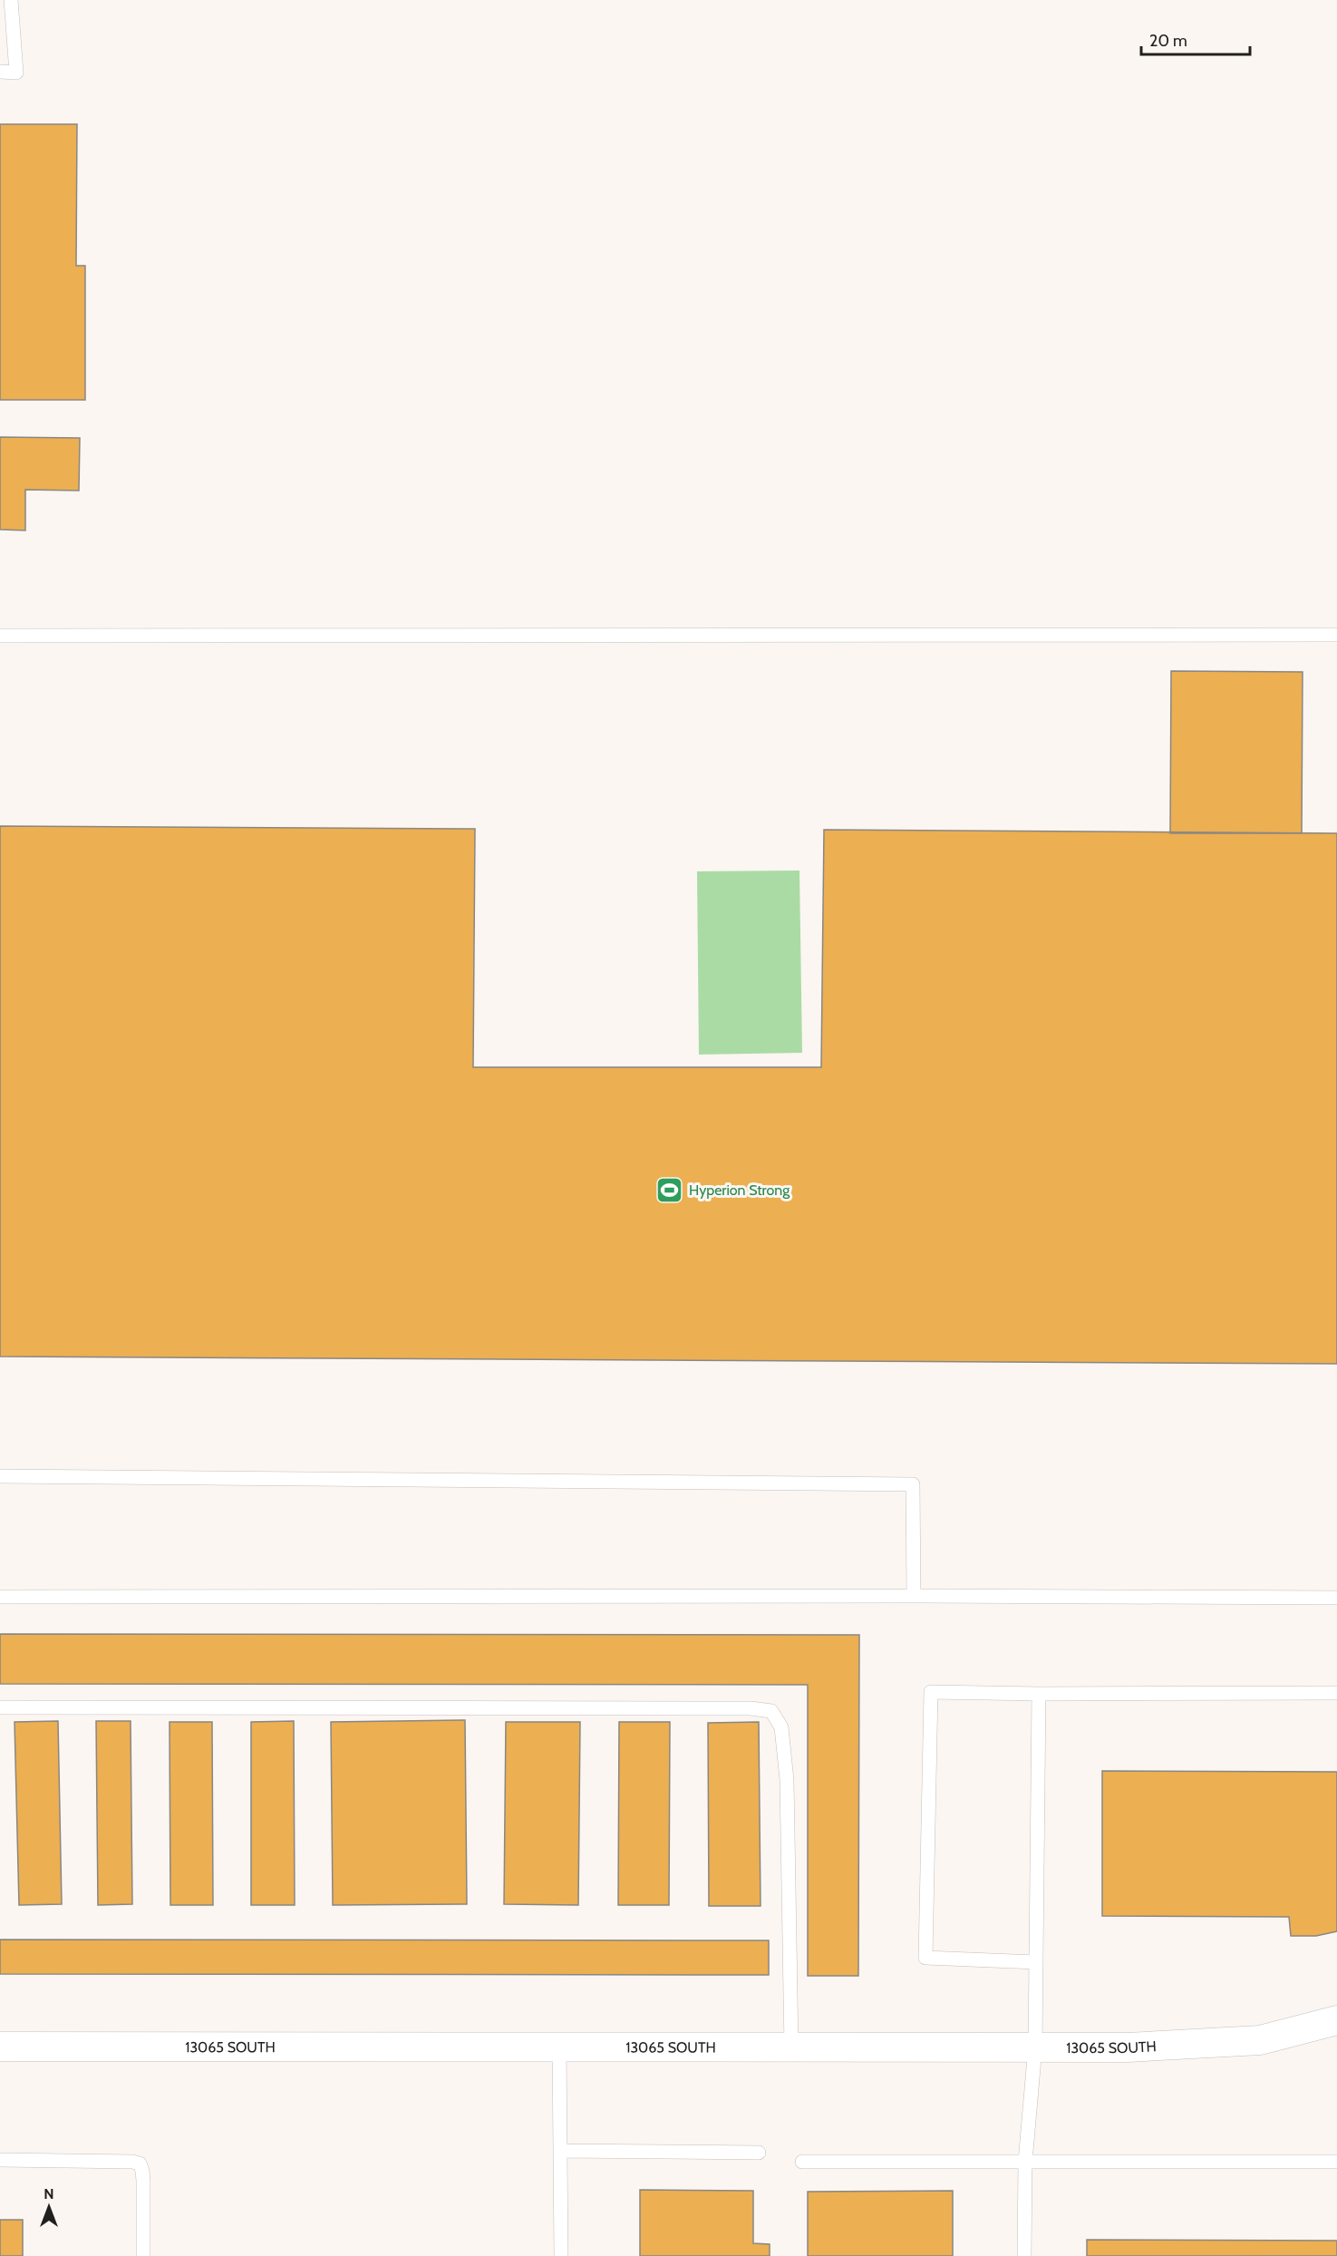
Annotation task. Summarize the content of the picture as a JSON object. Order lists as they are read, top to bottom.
{
  "streets": {
    "street": ["13065 SOUTH"]
  },
  "places": {
    "sports": ["Hyperion Strong"]
  },
  "scale_bar": "20 m",
  "north": "top"
}
